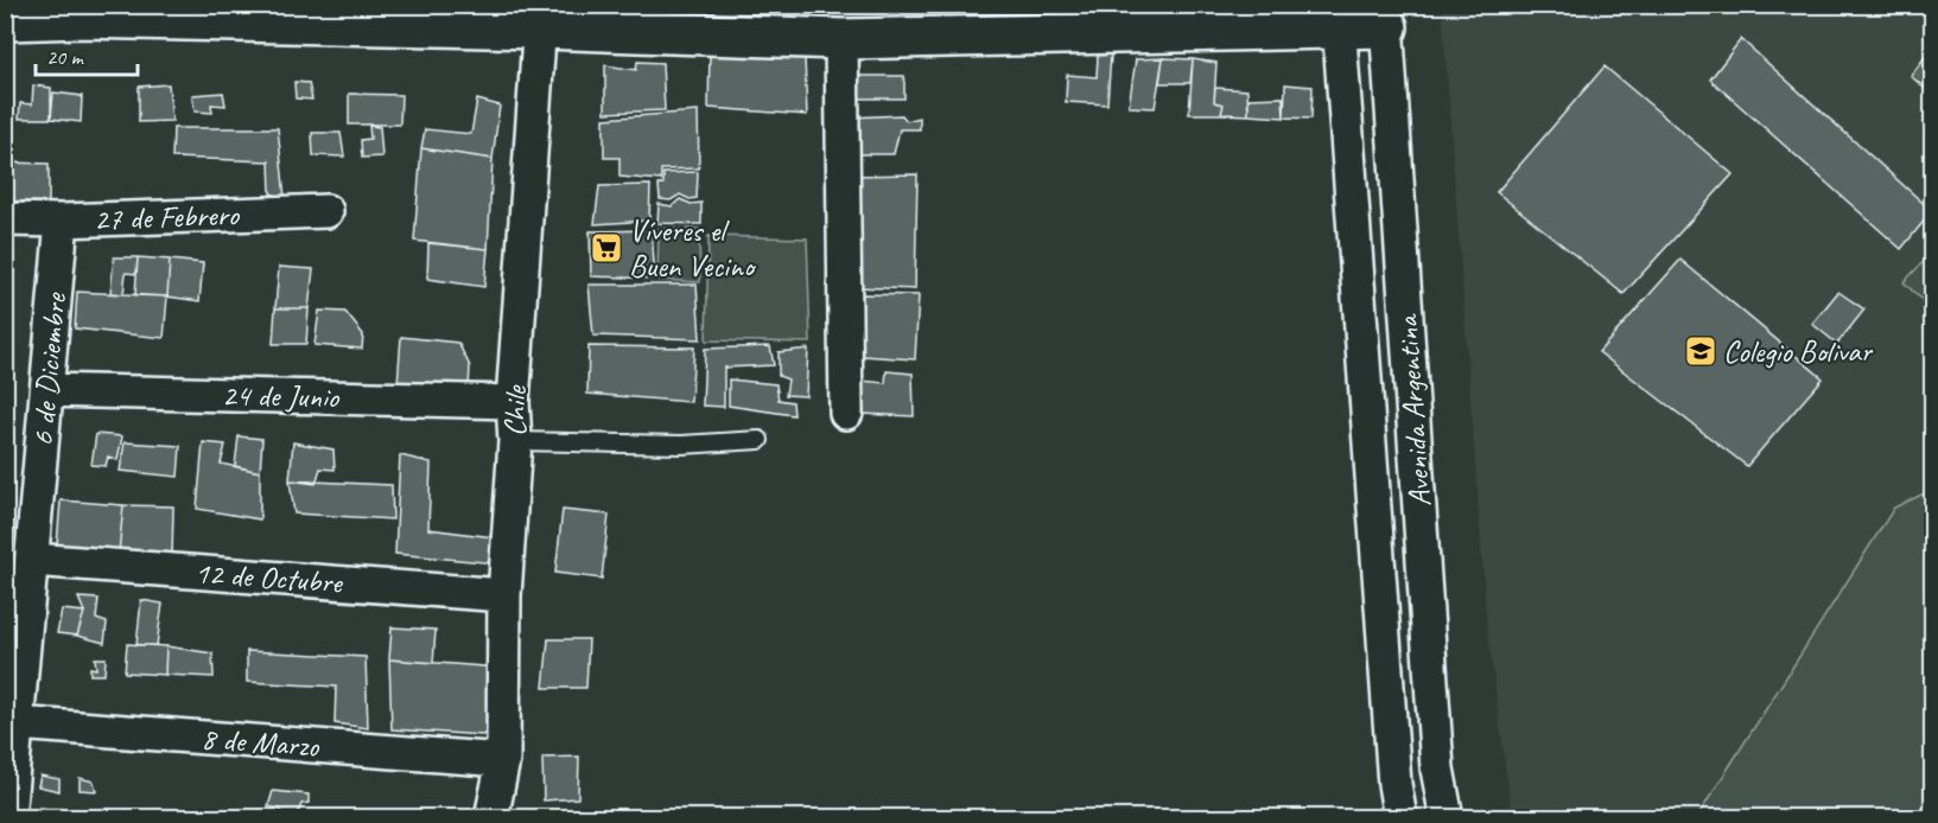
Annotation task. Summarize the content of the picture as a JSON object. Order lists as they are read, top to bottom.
{
  "streets": {
    "street": [
      "27 de Febrero",
      "6 de Diciembre",
      "24 de Junio",
      "Chile",
      "Avenida Argentina",
      "12 de Octubre",
      "8 de Marzo"
    ]
  },
  "crossings": [
    ["27 de Febrero", "6 de Diciembre"],
    ["6 de Diciembre", "24 de Junio"],
    ["6 de Diciembre", "12 de Octubre"],
    ["6 de Diciembre", "8 de Marzo"],
    ["24 de Junio", "Chile"],
    ["Chile", "12 de Octubre"],
    ["Chile", "8 de Marzo"]
  ],
  "places": {
    "supermarket": ["Víveres el Buen Vecino"],
    "school or university": ["Colegio Bolivar"]
  },
  "scale_bar": "20 m"
}
